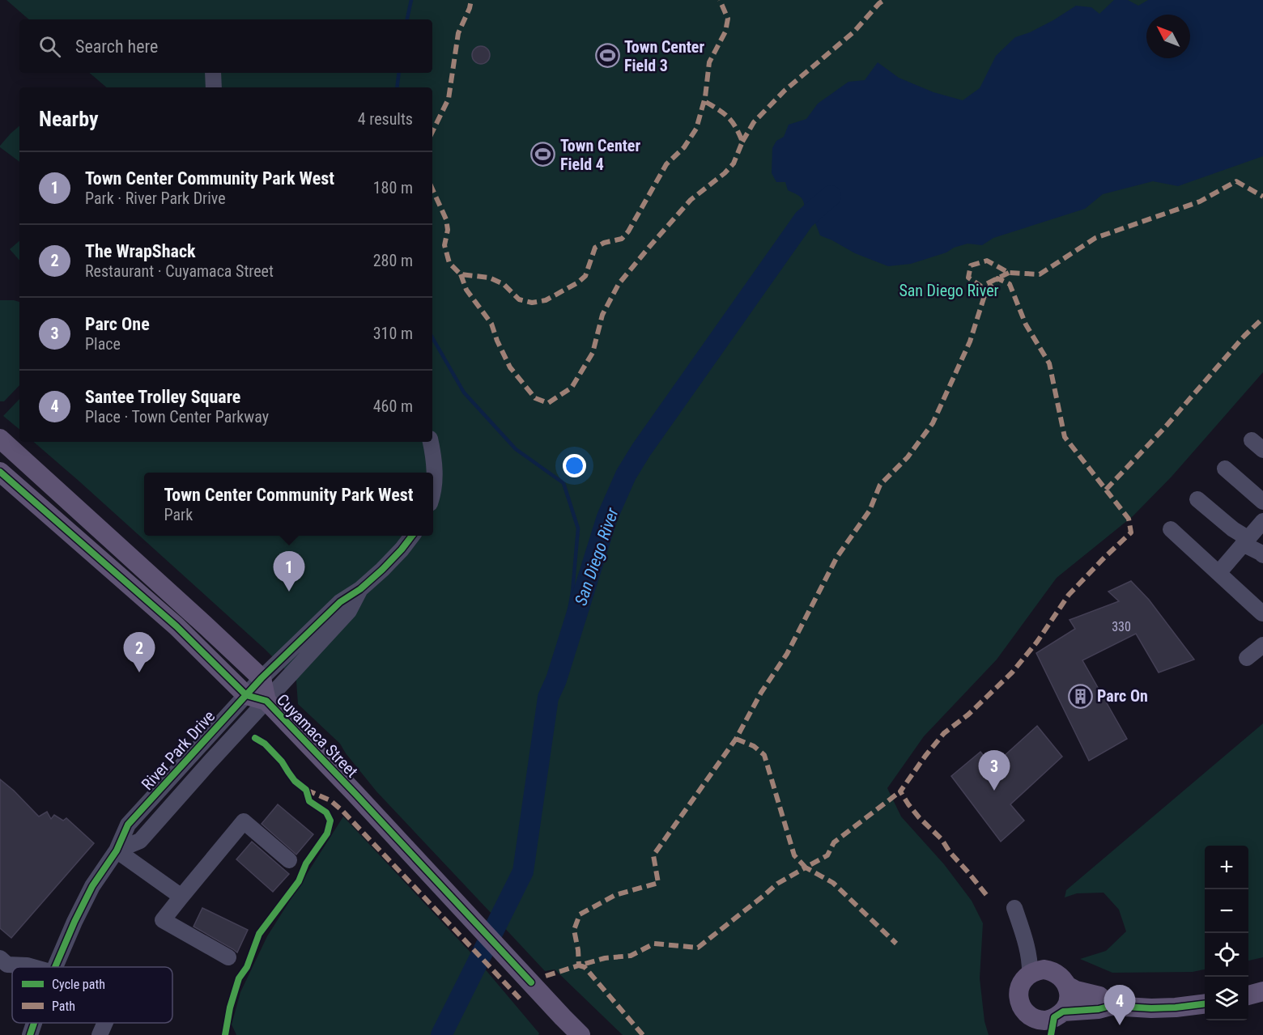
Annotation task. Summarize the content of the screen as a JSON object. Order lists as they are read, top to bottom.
{
  "streets": {
    "main road": ["Cuyamaca Street"],
    "street": ["River Park Drive"]
  },
  "crossings": [
    ["Cuyamaca Street", "River Park Drive"]
  ],
  "water": ["San Diego River"],
  "parks": ["San Diego River"],
  "places": {
    "sports": ["Town Center Field 3", "Town Center Field 4"],
    "building": ["Parc On"]
  },
  "house_numbers": ["330"],
  "legend": ["Cycle path", "Path"],
  "north": "top left",
  "page": {
    "search": "Search here",
    "heading": ["Nearby", "4 results"],
    "list": [
      {
        "mark": "1",
        "name": "Town Center Community Park West",
        "note": "Park · River Park Drive",
        "value": "180 m"
      },
      {
        "mark": "2",
        "name": "The WrapShack",
        "note": "Restaurant · Cuyamaca Street",
        "value": "280 m"
      },
      {
        "mark": "3",
        "name": "Parc One",
        "note": "Place",
        "value": "310 m"
      },
      {
        "mark": "4",
        "name": "Santee Trolley Square",
        "note": "Place · Town Center Parkway",
        "value": "460 m"
      }
    ],
    "popup": ["Town Center Community Park West", "Park"],
    "pins": [
      "1",
      "2",
      "3",
      "4"
    ],
    "map_buttons": ["+", "−"]
  }
}
